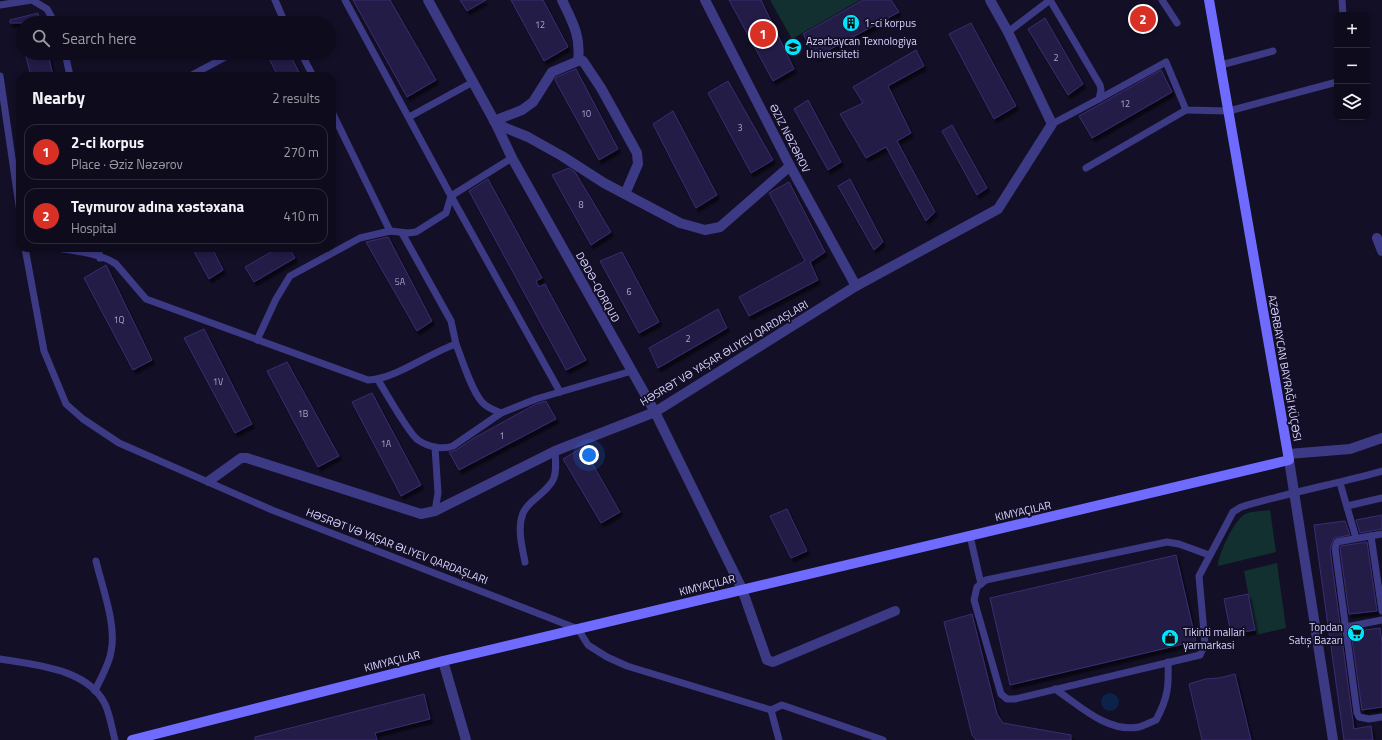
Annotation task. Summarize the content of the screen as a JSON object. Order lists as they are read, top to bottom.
{
  "streets": {
    "street": ["ƏZIZ NƏZƏROV", "DƏDƏ-QORQUD"]
  },
  "places": {
    "building": ["1-ci korpus"],
    "school or university": ["Azərbaycan Texnologiya Universiteti"],
    "supermarket": ["Topdan Satış Bazarı"],
    "shop": ["Tikinti mallari yarmarkasi"]
  },
  "house_numbers": [
    "12",
    "2",
    "12",
    "10",
    "3",
    "8",
    "5A",
    "6",
    "1Q",
    "2",
    "1V",
    "1B",
    "1",
    "1A"
  ],
  "page": {
    "pins": ["2", "1"],
    "map_buttons": ["+", "−"],
    "search": "Search here",
    "heading": ["Nearby", "2 results"],
    "list": [
      {
        "mark": "1",
        "name": "2-ci korpus",
        "note": "Place · Əziz Nəzərov",
        "value": "270 m"
      },
      {
        "mark": "2",
        "name": "Teymurov adına xəstəxana",
        "note": "Hospital",
        "value": "410 m"
      }
    ]
  }
}
